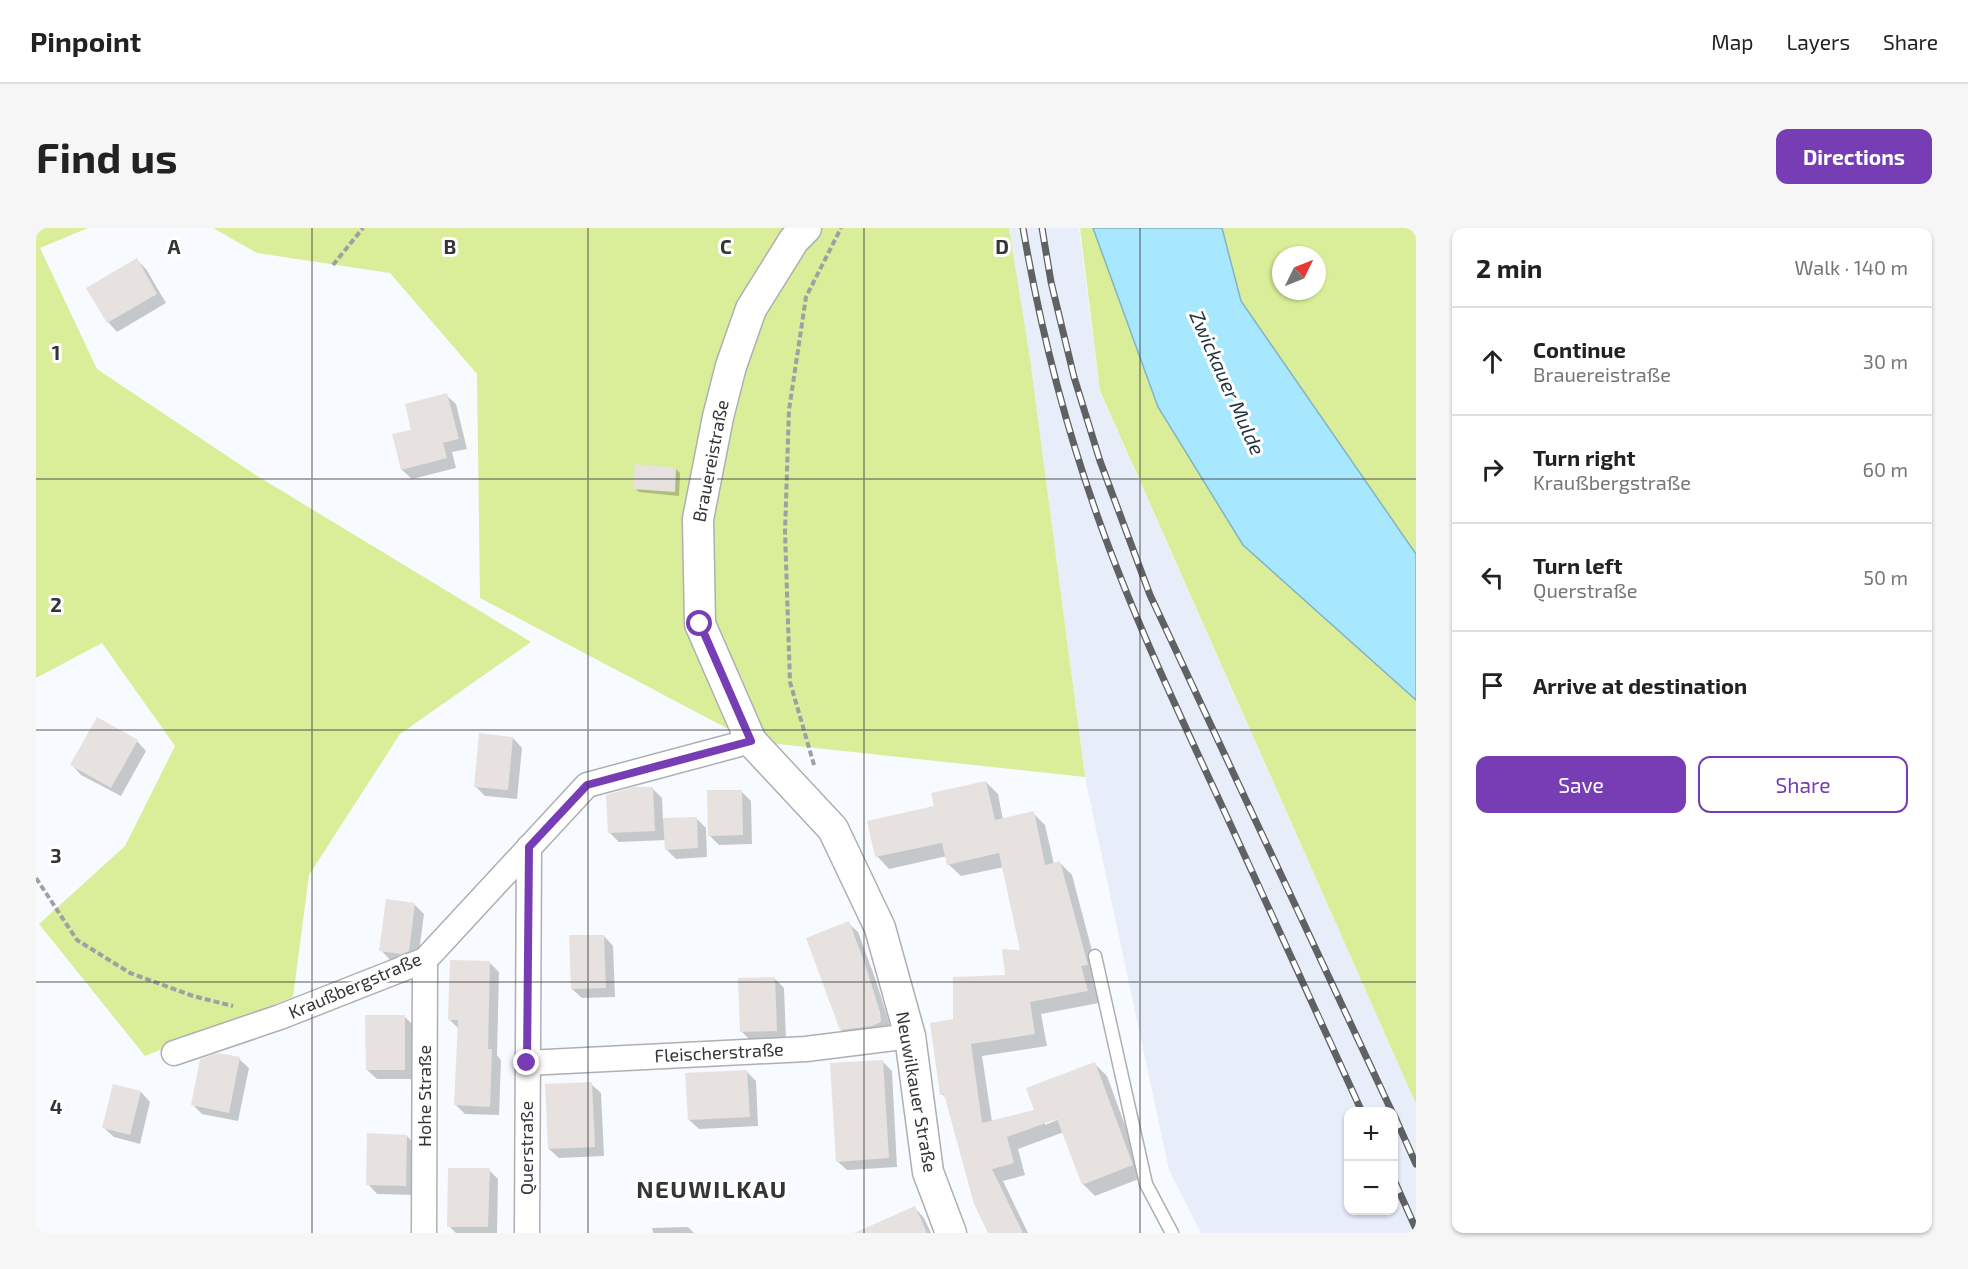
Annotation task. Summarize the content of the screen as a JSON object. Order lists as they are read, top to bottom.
{
  "streets": {
    "street": [
      "Brauereistraße",
      "Kraußbergstraße",
      "Fleischerstraße",
      "Neuwilkauer Straße",
      "Hohe Straße",
      "Querstraße"
    ]
  },
  "crossings": [
    ["Brauereistraße", "Kraußbergstraße"],
    ["Brauereistraße", "Neuwilkauer Straße"],
    ["Kraußbergstraße", "Neuwilkauer Straße"],
    ["Kraußbergstraße", "Hohe Straße"],
    ["Kraußbergstraße", "Querstraße"],
    ["Fleischerstraße", "Neuwilkauer Straße"],
    ["Fleischerstraße", "Querstraße"]
  ],
  "districts": ["NEUWILKAU"],
  "water": ["Zwickauer Mulde"],
  "north": "top right",
  "page": {
    "header": "Pinpoint",
    "nav": ["Map", "Layers", "Share"],
    "buttons": [
      "Directions",
      ["Save", "Share"]
    ],
    "title": "Find us",
    "heading": ["2 min", "Walk · 140 m"],
    "list": [
      ["Continue", "Brauereistraße", "30 m"],
      ["Turn right", "Kraußbergstraße", "60 m"],
      ["Turn left", "Querstraße", "50 m"],
      "Arrive at destination"
    ],
    "map_buttons": ["+", "−"]
  },
  "grid": {
    "columns": [
      "A",
      "B",
      "C",
      "D"
    ],
    "rows": [
      "1",
      "2",
      "3",
      "4"
    ]
  }
}
